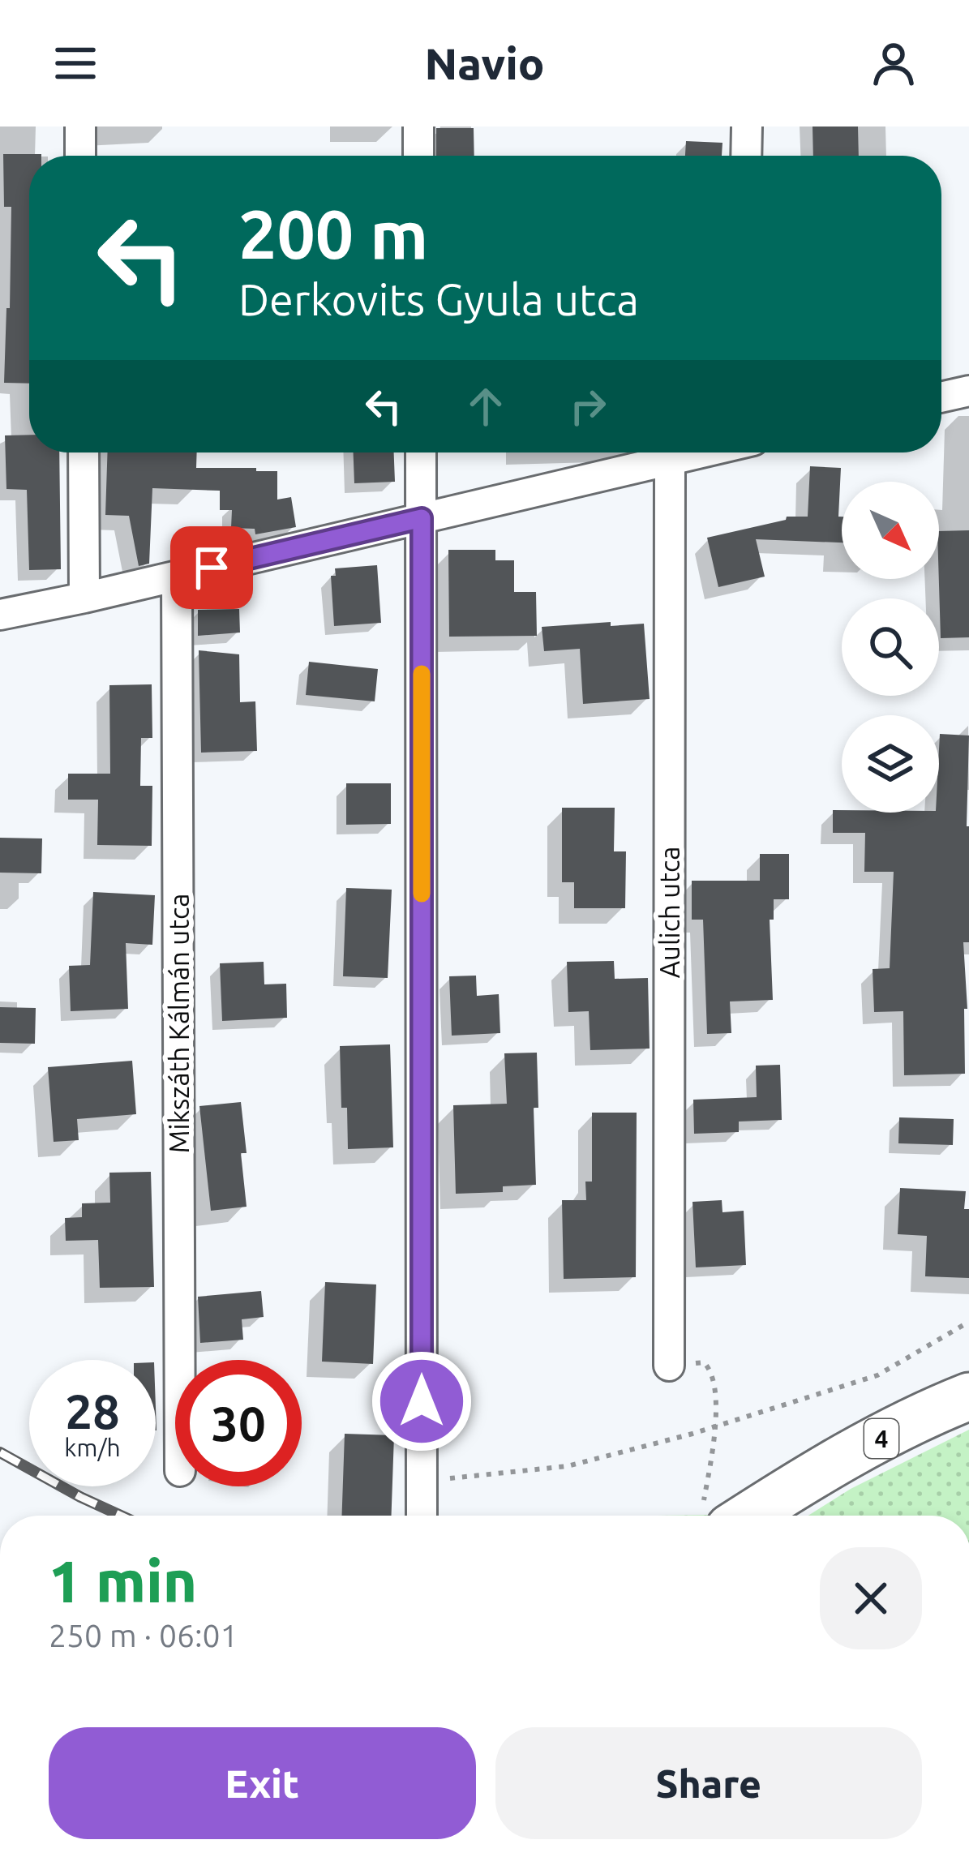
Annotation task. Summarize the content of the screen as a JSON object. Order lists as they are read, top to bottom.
{
  "streets": {
    "main road": ["4"],
    "street": ["Aulich utca", "Mikszáth Kálmán utca"]
  },
  "north": "bottom right",
  "page": {
    "header": "Navio",
    "turn": ["200 m", "Derkovits Gyula utca"],
    "speed": "28 km/h",
    "limit": "30",
    "heading": ["1 min", "250 m · 06:01"],
    "buttons": ["Exit", "Share"]
  }
}
